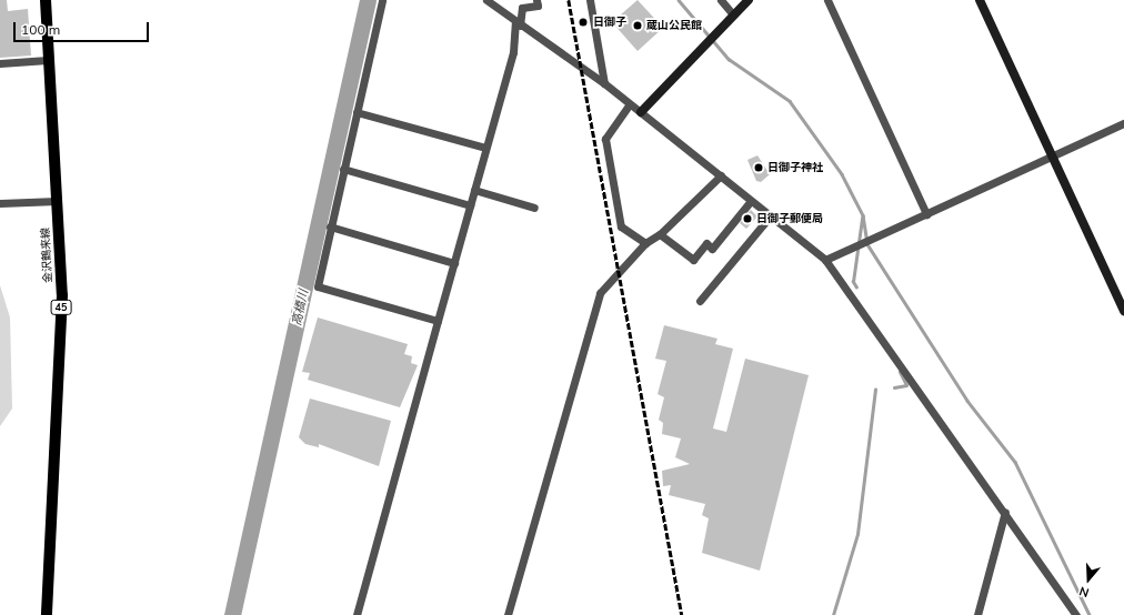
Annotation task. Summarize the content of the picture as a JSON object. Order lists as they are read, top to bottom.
{
  "streets": {
    "main road": ["金沢鶴来線", "45"]
  },
  "water": ["高橋川"],
  "places": [
    "日御子",
    "蔵山公民館",
    "日御子神社",
    "日御子郵便局"
  ],
  "scale_bar": "100 m",
  "north": "bottom"
}
